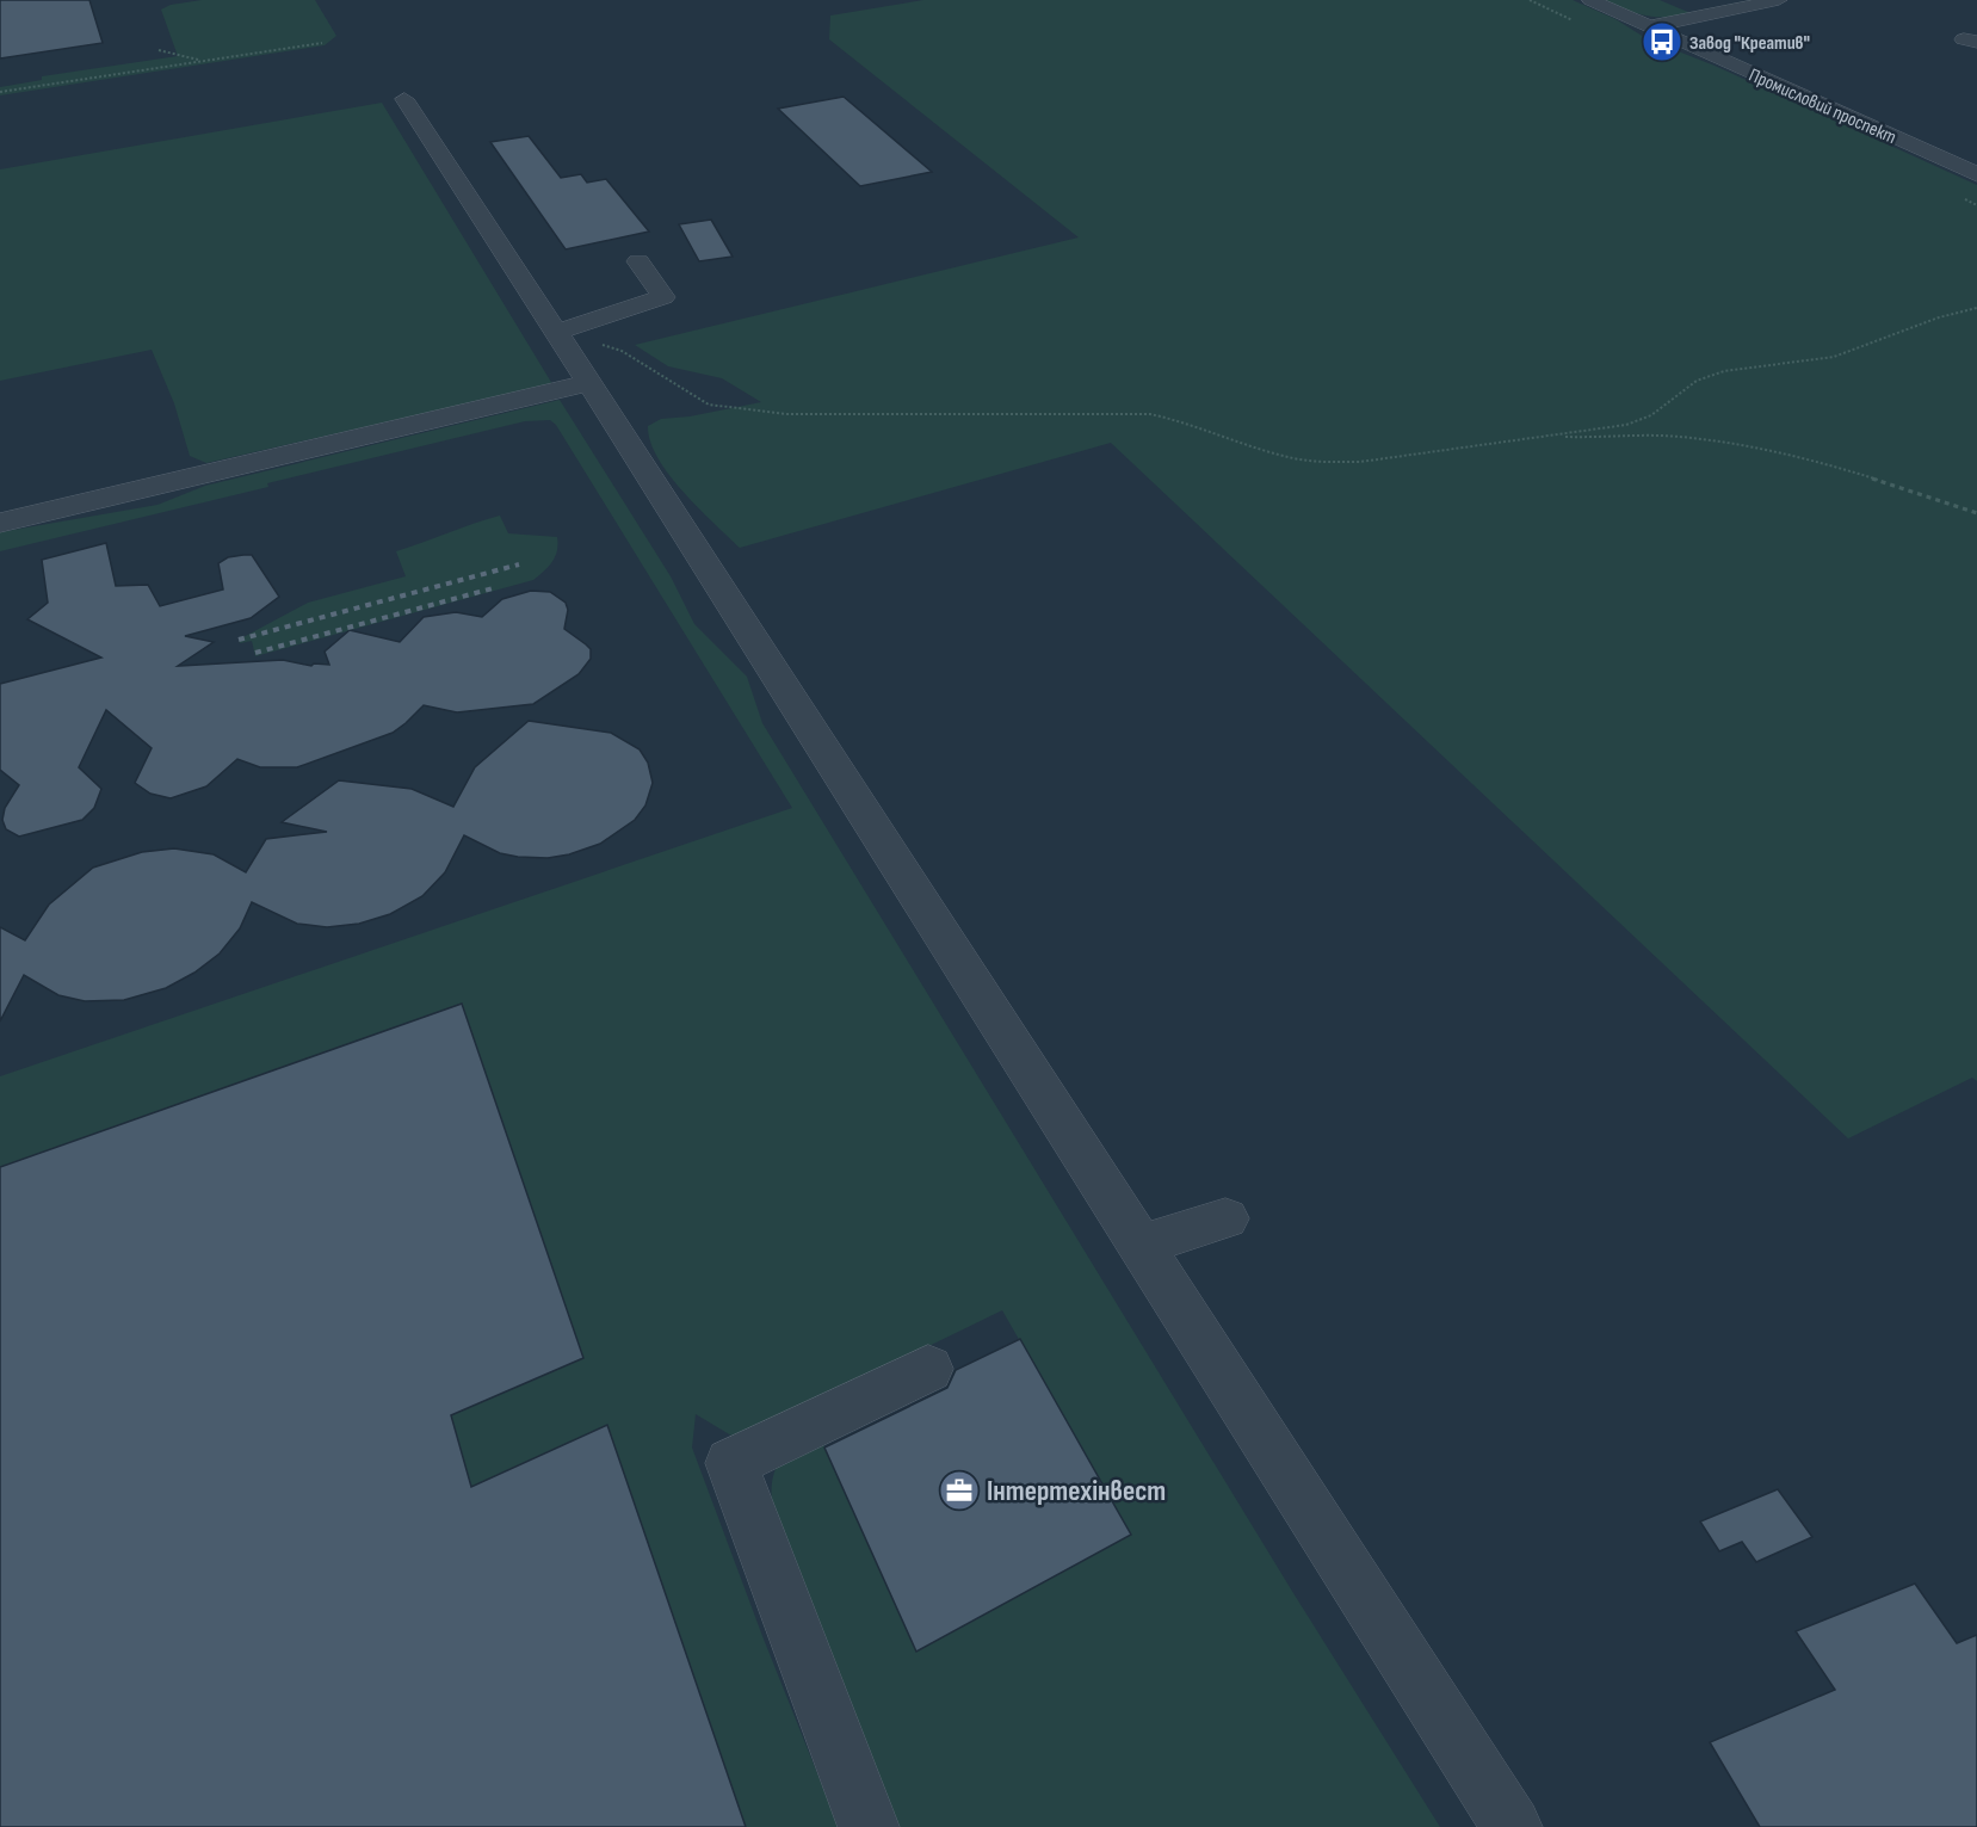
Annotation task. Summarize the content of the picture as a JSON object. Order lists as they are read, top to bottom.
{
  "streets": {
    "street": ["Промисловий проспект"]
  },
  "places": {
    "bus stop": ["Завод \"Креатив\""],
    "office": ["Інтертехінвест"]
  }
}
